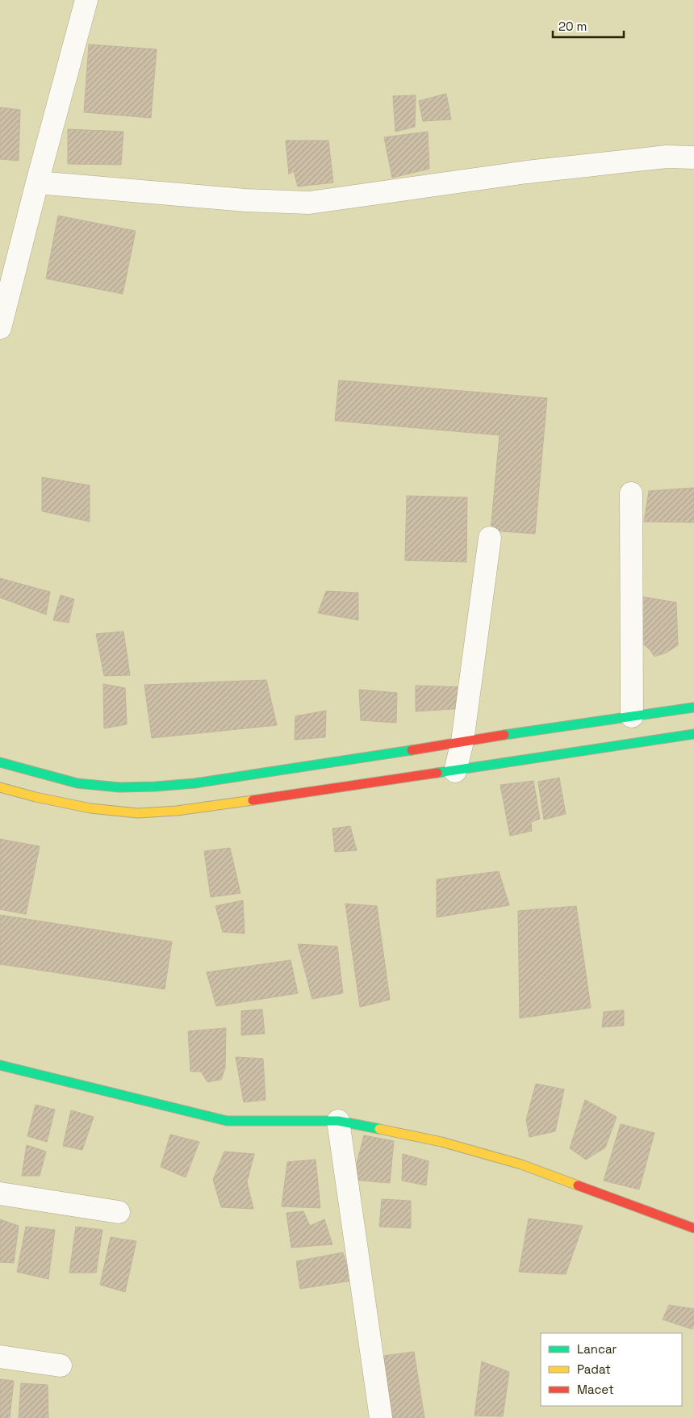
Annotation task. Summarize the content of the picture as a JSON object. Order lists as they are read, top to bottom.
{
  "legend": ["Lancar", "Padat", "Macet"],
  "scale_bar": "20 m"
}
